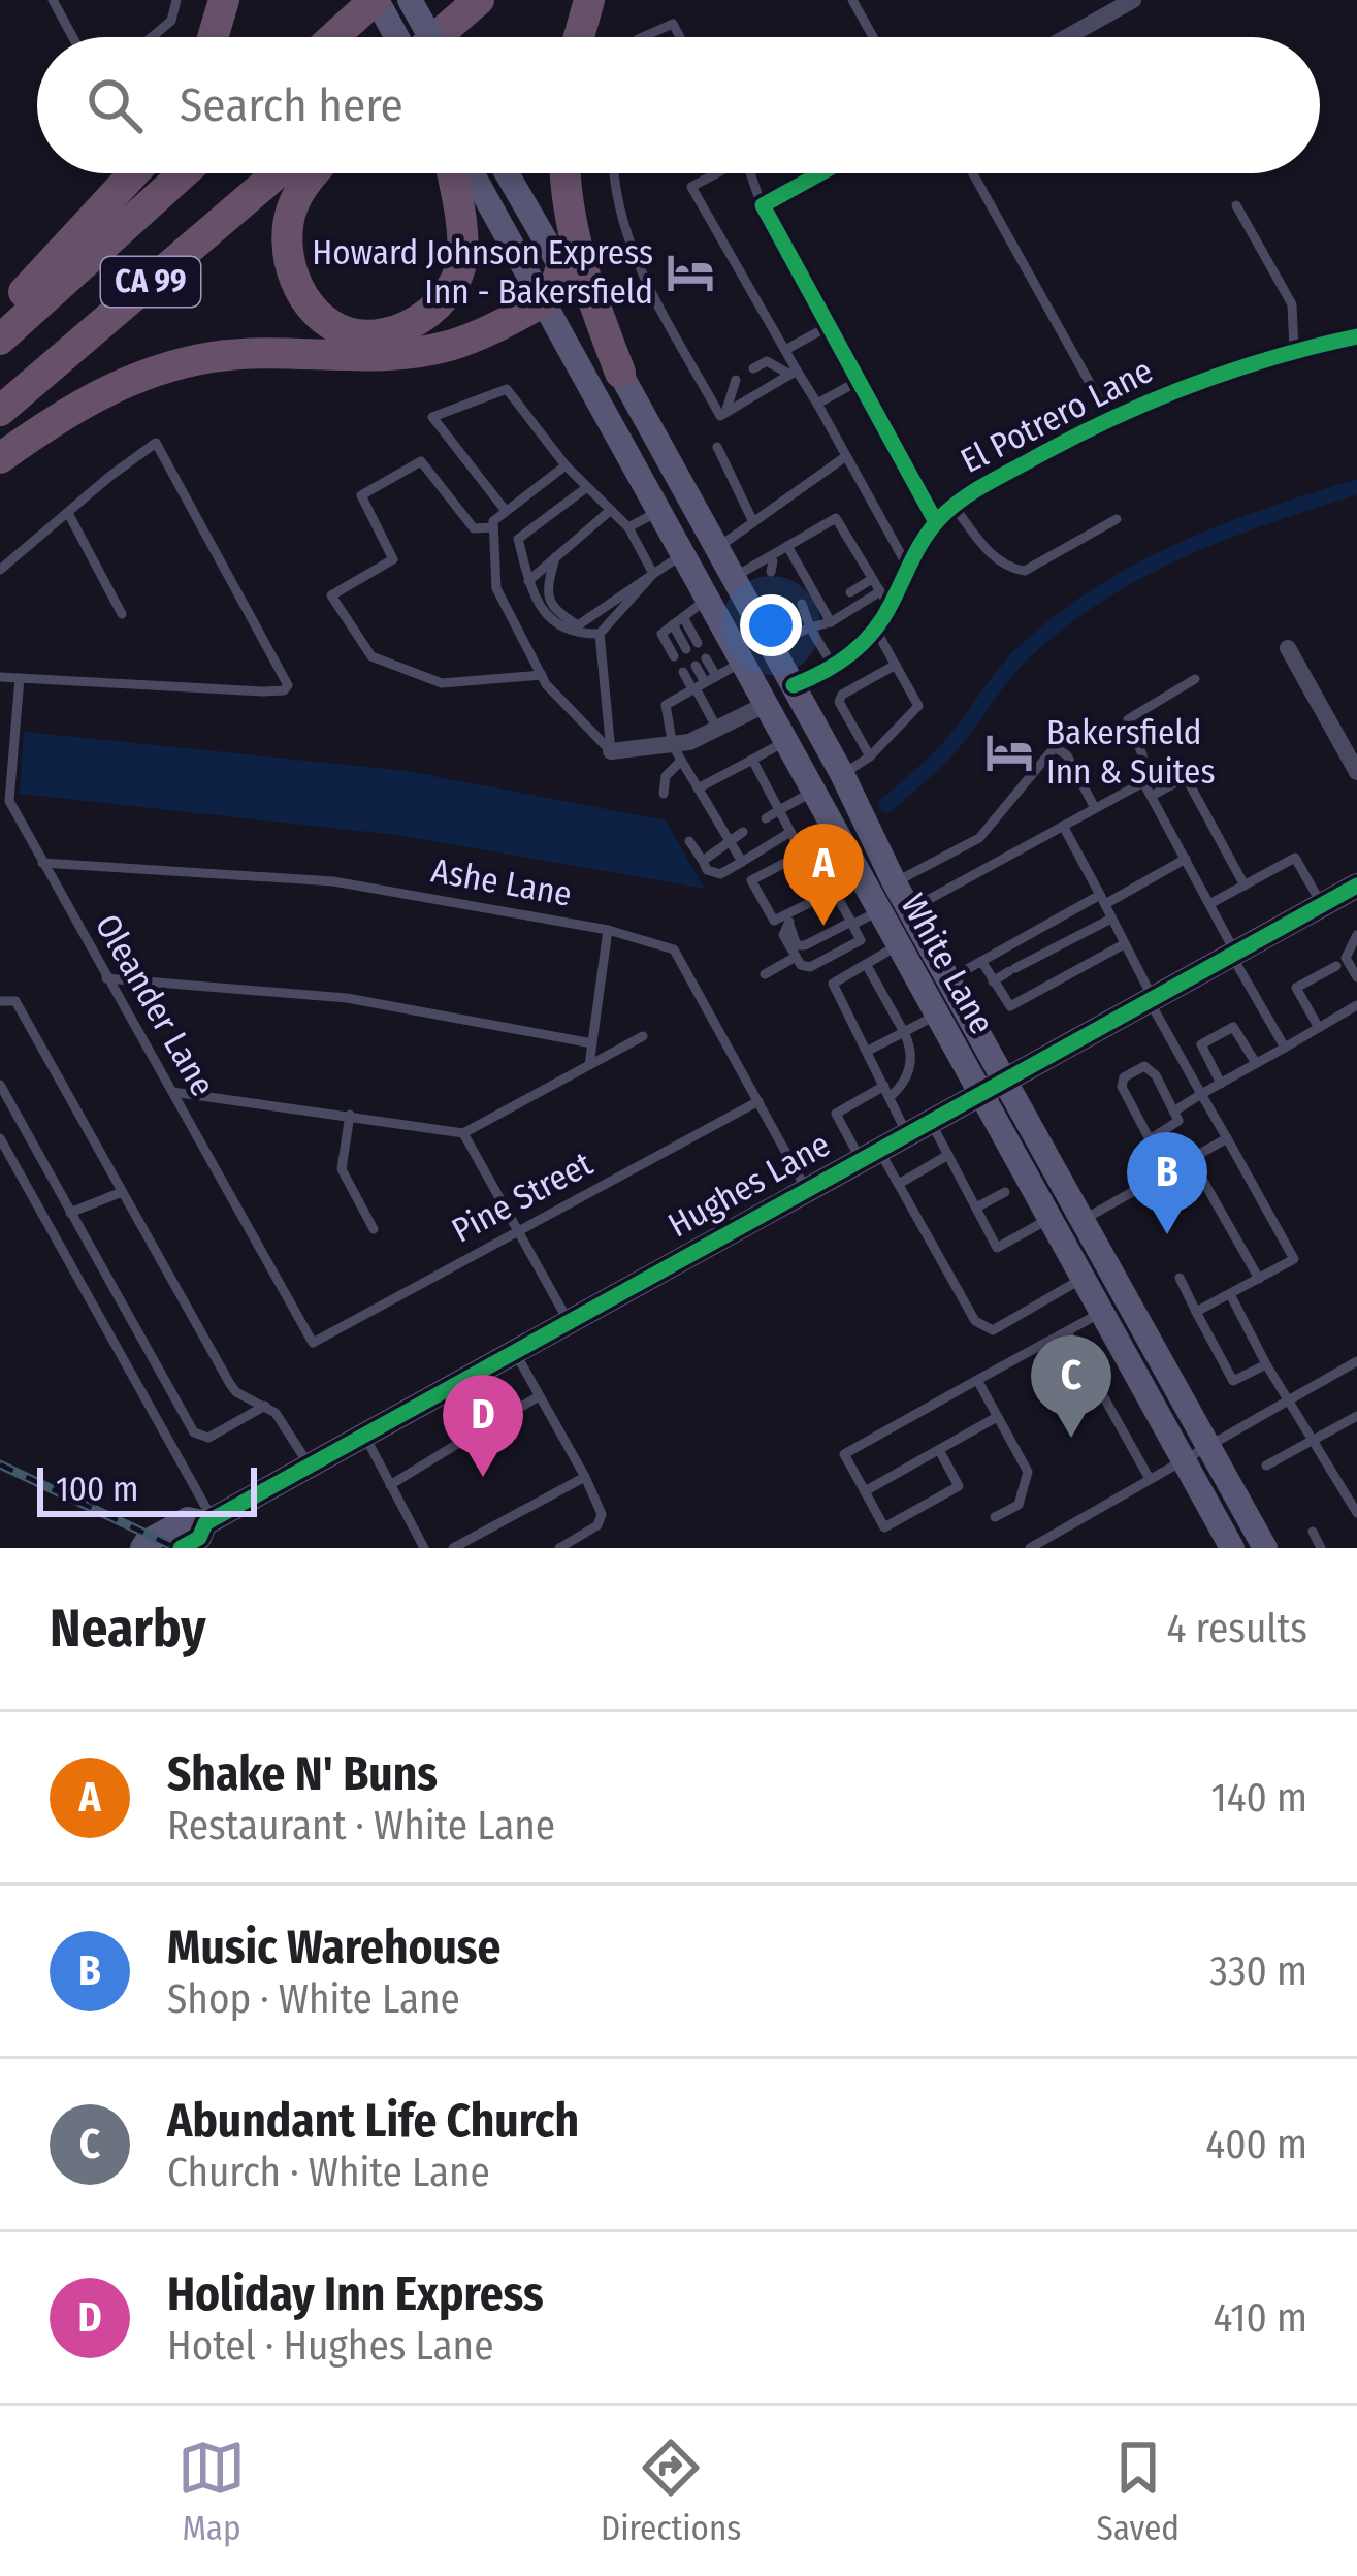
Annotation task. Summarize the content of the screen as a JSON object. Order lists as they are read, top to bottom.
{
  "streets": {
    "highway": ["CA 99"],
    "main road": ["White Lane", "Hughes Lane"],
    "street": ["El Potrero Lane"],
    "lane": ["Ashe Lane", "Oleander Lane", "Pine Street"]
  },
  "crossings": [
    ["El Potrero Lane", "White Lane"],
    ["Ashe Lane", "Oleander Lane"],
    ["Ashe Lane", "Hughes Lane"],
    ["Ashe Lane", "Pine Street"],
    ["White Lane", "Hughes Lane"],
    ["Oleander Lane", "Pine Street"]
  ],
  "places": {
    "hotel": ["Howard Johnson Express Inn - Bakersfield", "Bakersfield Inn & Suites"]
  },
  "scale_bar": "100 m",
  "page": {
    "search": "Search here",
    "pins": [
      "A",
      "B",
      "C",
      "D"
    ],
    "scale": "100 m",
    "heading": ["Nearby", "4 results"],
    "list": [
      {
        "mark": "A",
        "name": "Shake N' Buns",
        "note": "Restaurant · White Lane",
        "value": "140 m"
      },
      {
        "mark": "B",
        "name": "Music Warehouse",
        "note": "Shop · White Lane",
        "value": "330 m"
      },
      {
        "mark": "C",
        "name": "Abundant Life Church",
        "note": "Church · White Lane",
        "value": "400 m"
      },
      {
        "mark": "D",
        "name": "Holiday Inn Express",
        "note": "Hotel · Hughes Lane",
        "value": "410 m"
      }
    ],
    "nav": ["Map", "Directions", "Saved"]
  }
}
